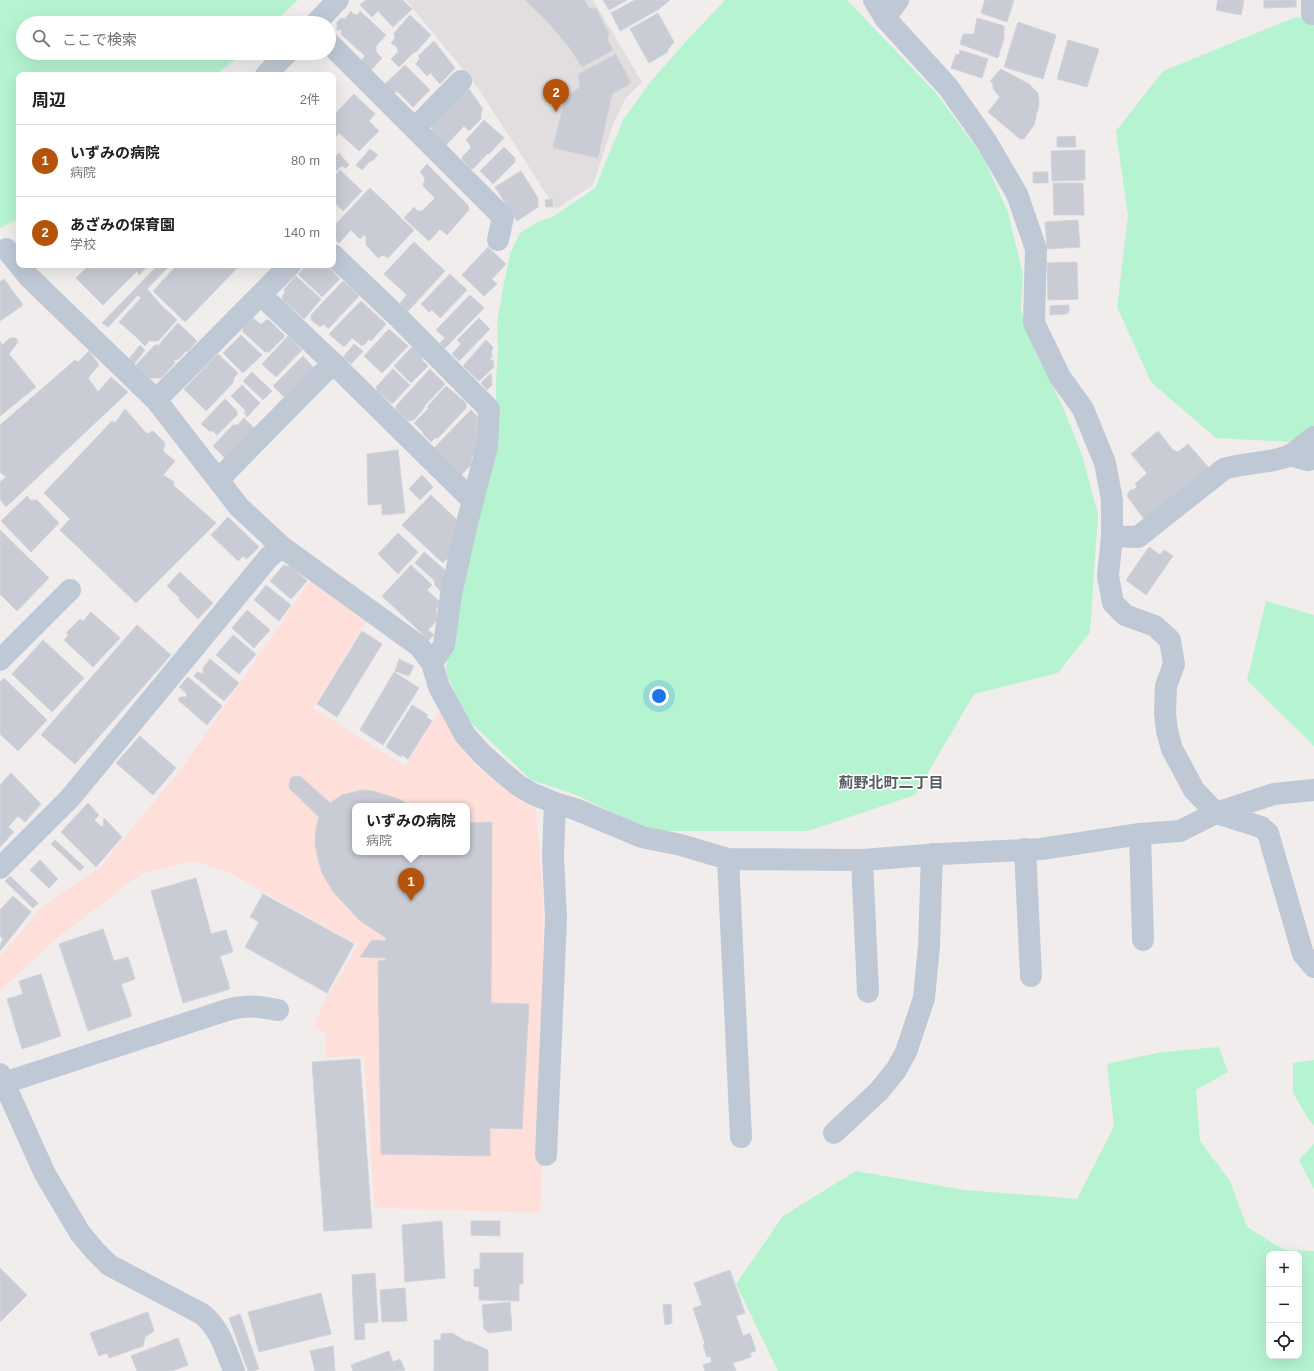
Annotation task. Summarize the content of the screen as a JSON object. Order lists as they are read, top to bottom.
{
  "districts": ["薊野北町二丁目"],
  "page": {
    "search": "ここで検索",
    "heading": ["周辺", "2件"],
    "pins": ["2", "1"],
    "list": [
      {
        "mark": "1",
        "name": "いずみの病院",
        "note": "病院",
        "value": "80 m"
      },
      {
        "mark": "2",
        "name": "あざみの保育園",
        "note": "学校",
        "value": "140 m"
      }
    ],
    "popup": ["いずみの病院", "病院"],
    "map_buttons": ["+", "−"]
  }
}
